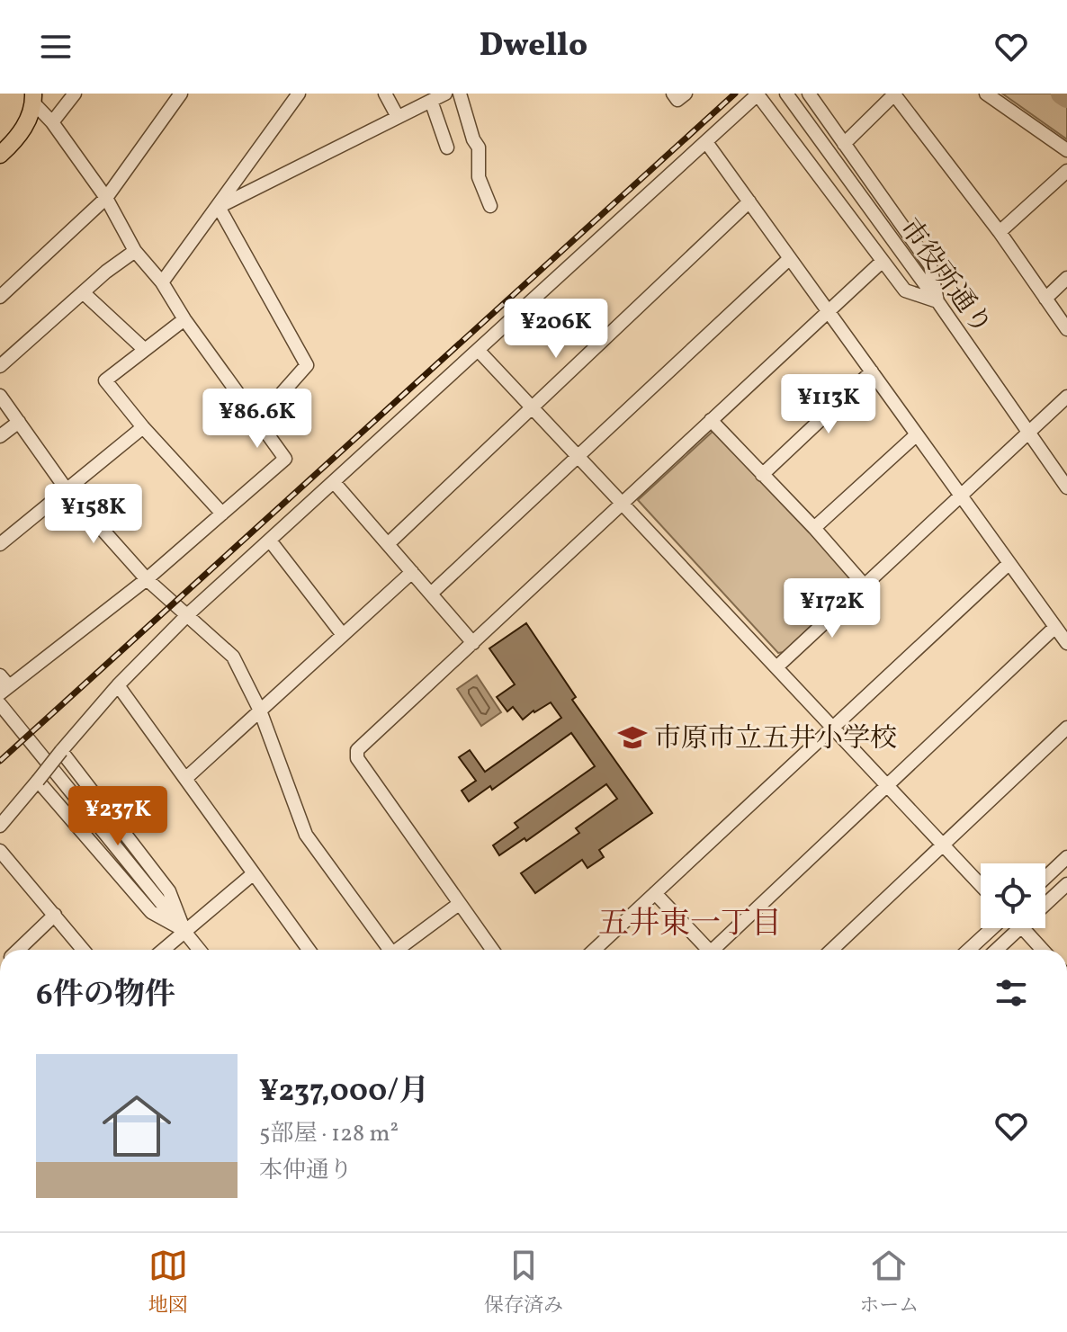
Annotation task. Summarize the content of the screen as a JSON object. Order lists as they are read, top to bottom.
{
  "streets": {
    "street": ["市役所通り"]
  },
  "districts": ["五井東一丁目"],
  "places": {
    "school or university": ["市原市立五井小学校"]
  },
  "page": {
    "header": "Dwello",
    "price": [
      "¥206K",
      "¥113K",
      "¥86.6K",
      "¥158K",
      "¥172K",
      "¥237K"
    ],
    "heading": "6件の物件",
    "list": [
      {
        "name": "¥237,000/月",
        "note": "5部屋 · 128 m² · 本仲通り"
      }
    ],
    "tabs": ["地図", "保存済み", "ホーム"]
  }
}
